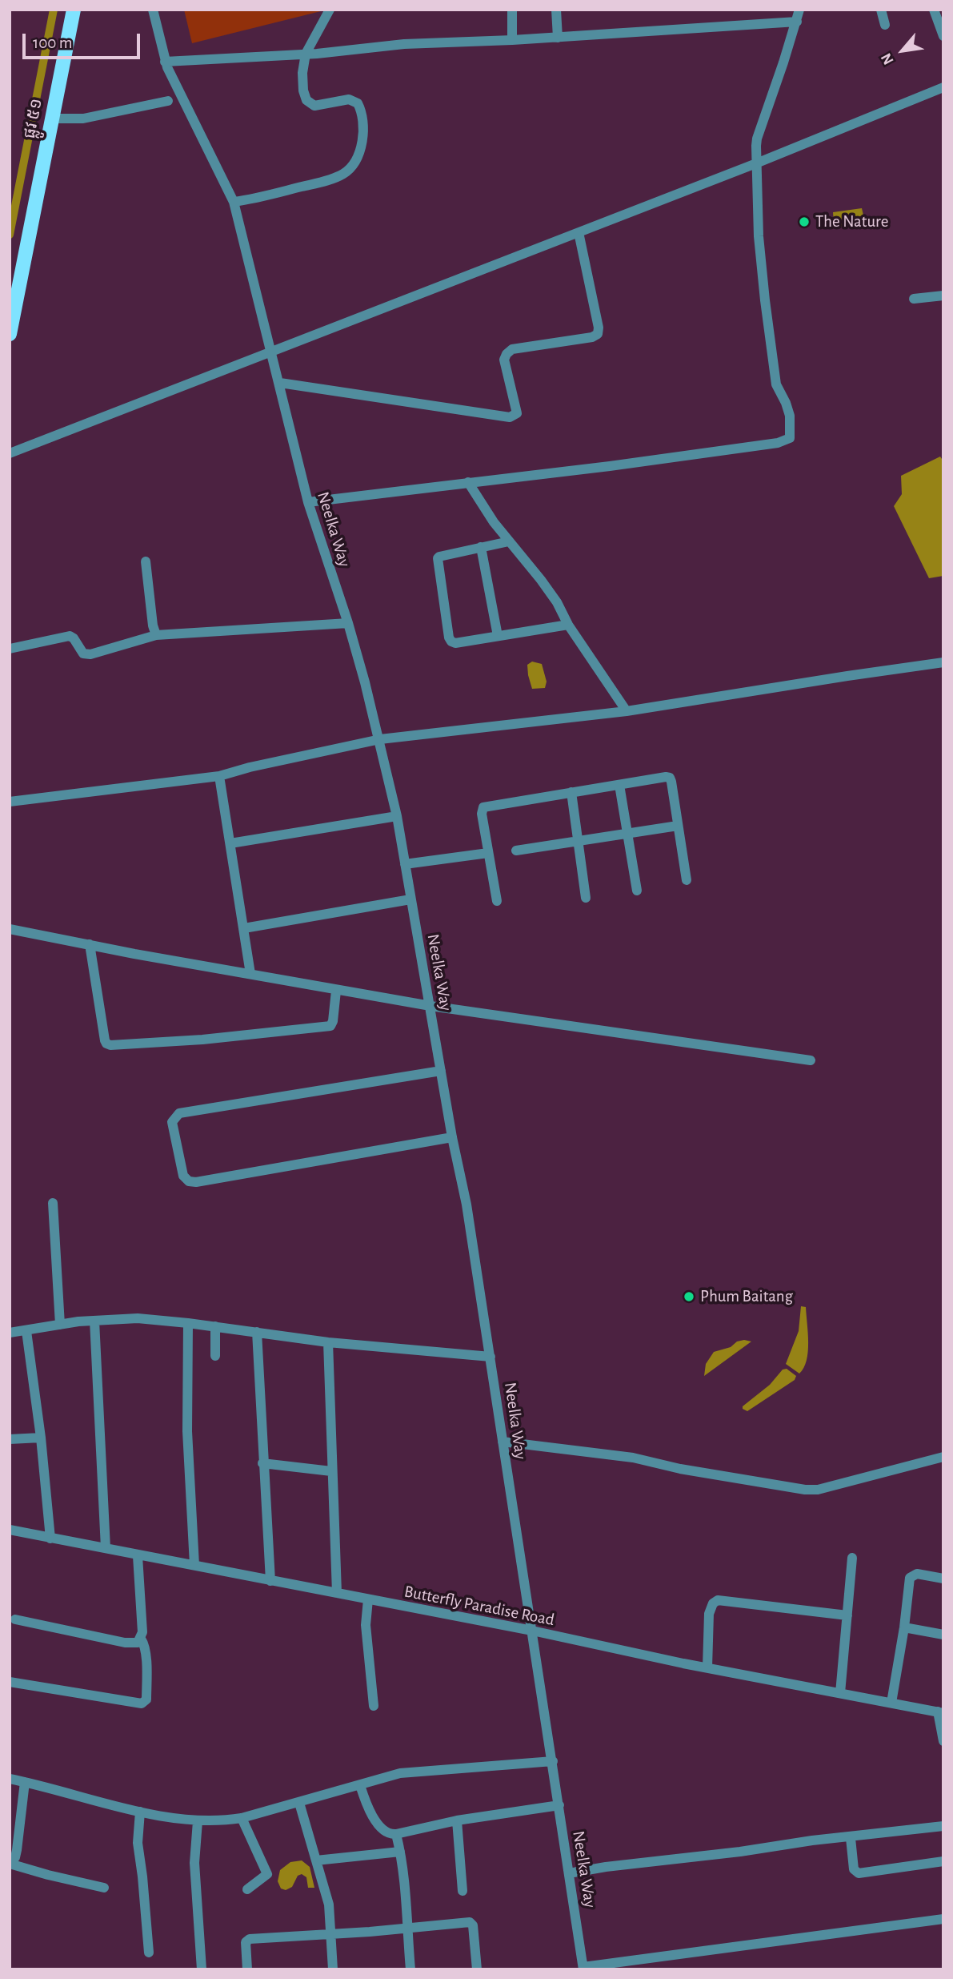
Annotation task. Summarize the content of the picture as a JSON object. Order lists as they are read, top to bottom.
{
  "streets": {
    "main road": ["ផ្លូវ ៥១"],
    "street": ["Neelka Way", "Butterfly Paradise Road"]
  },
  "crossings": [
    ["Neelka Way", "Butterfly Paradise Road"]
  ],
  "places": ["The Nature", "Phum Baitang"],
  "scale_bar": "100 m",
  "north": "bottom left"
}
